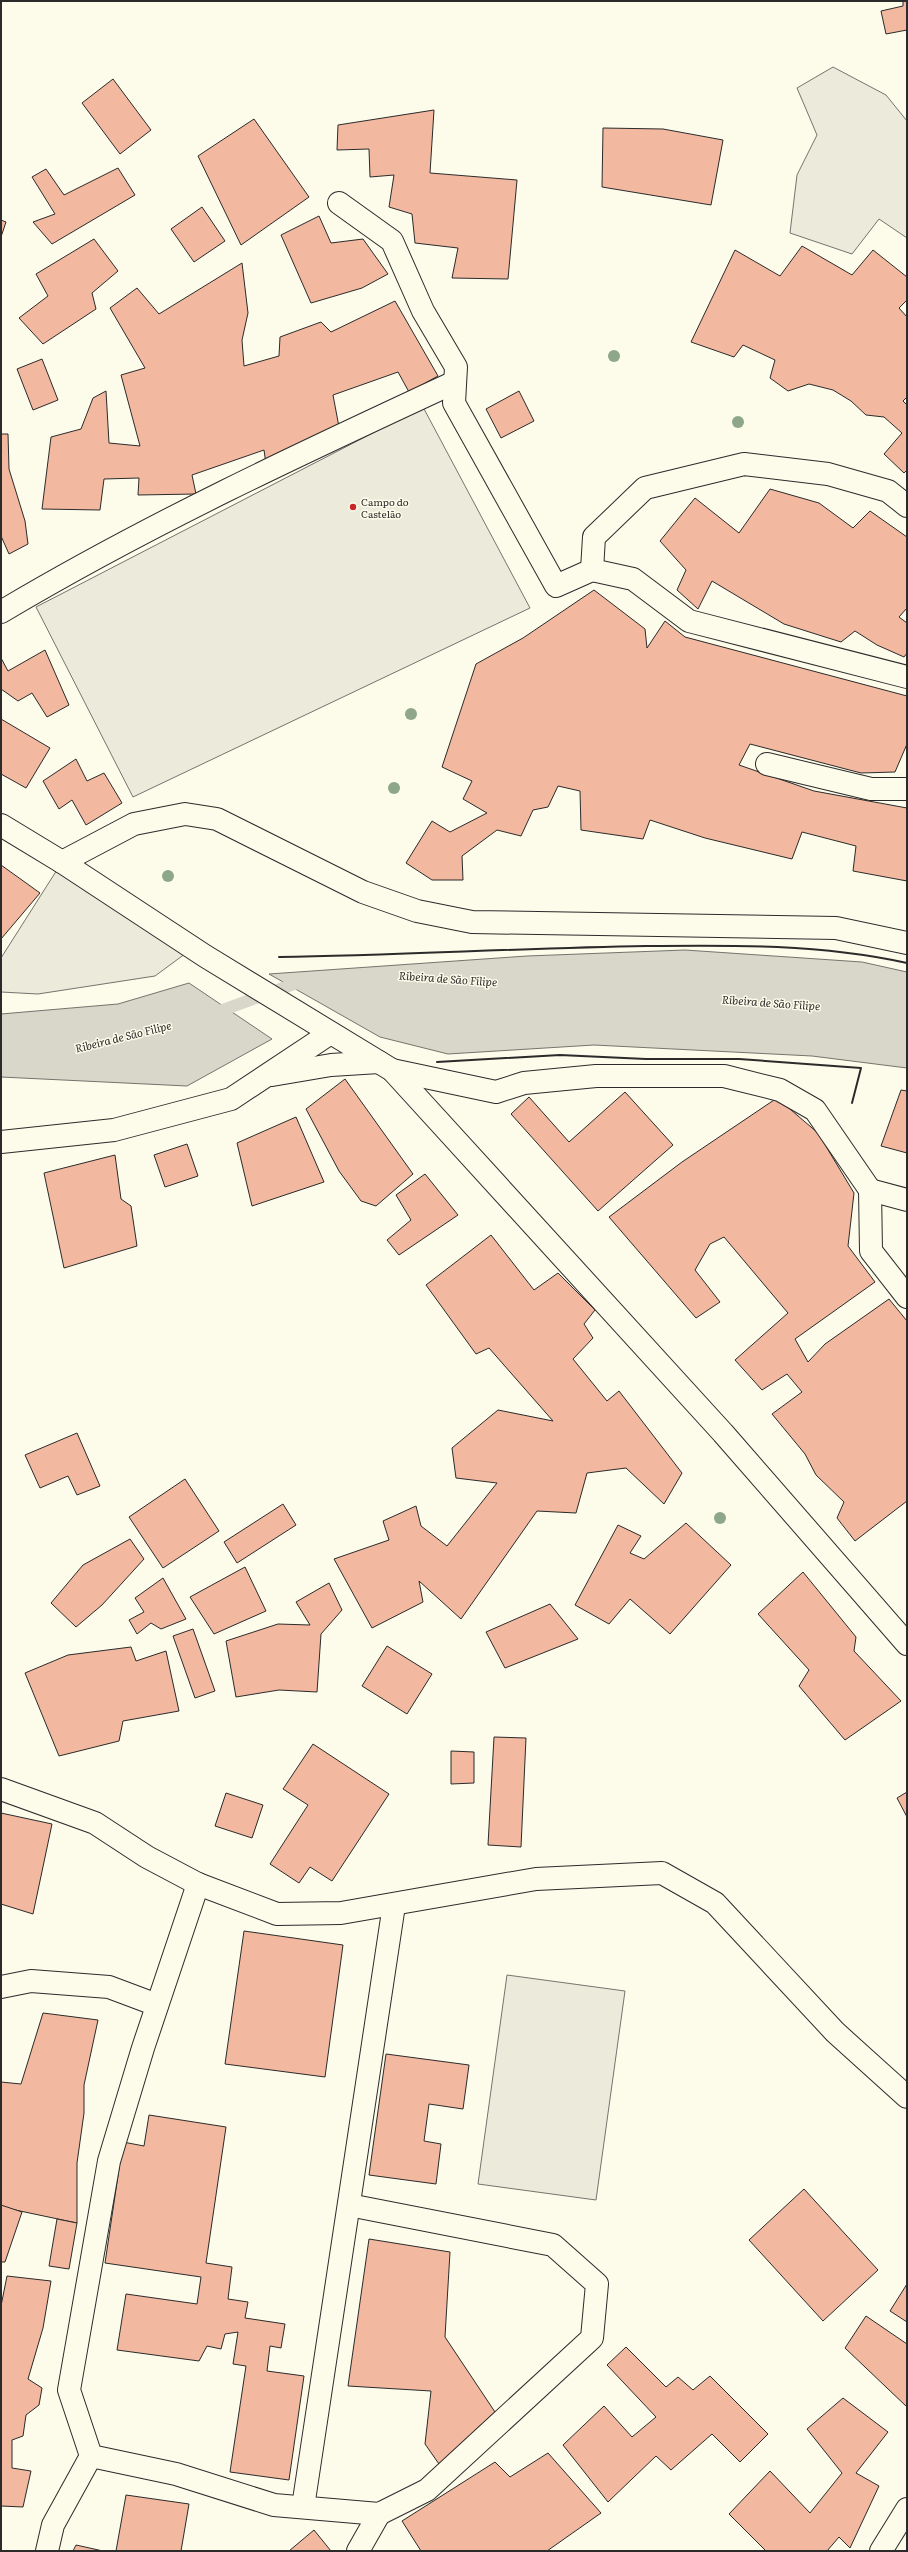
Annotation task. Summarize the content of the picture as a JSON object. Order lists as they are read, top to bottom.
{
  "water": ["Ribeira de São Filipe"],
  "places": ["Campo do Castelão"]
}
